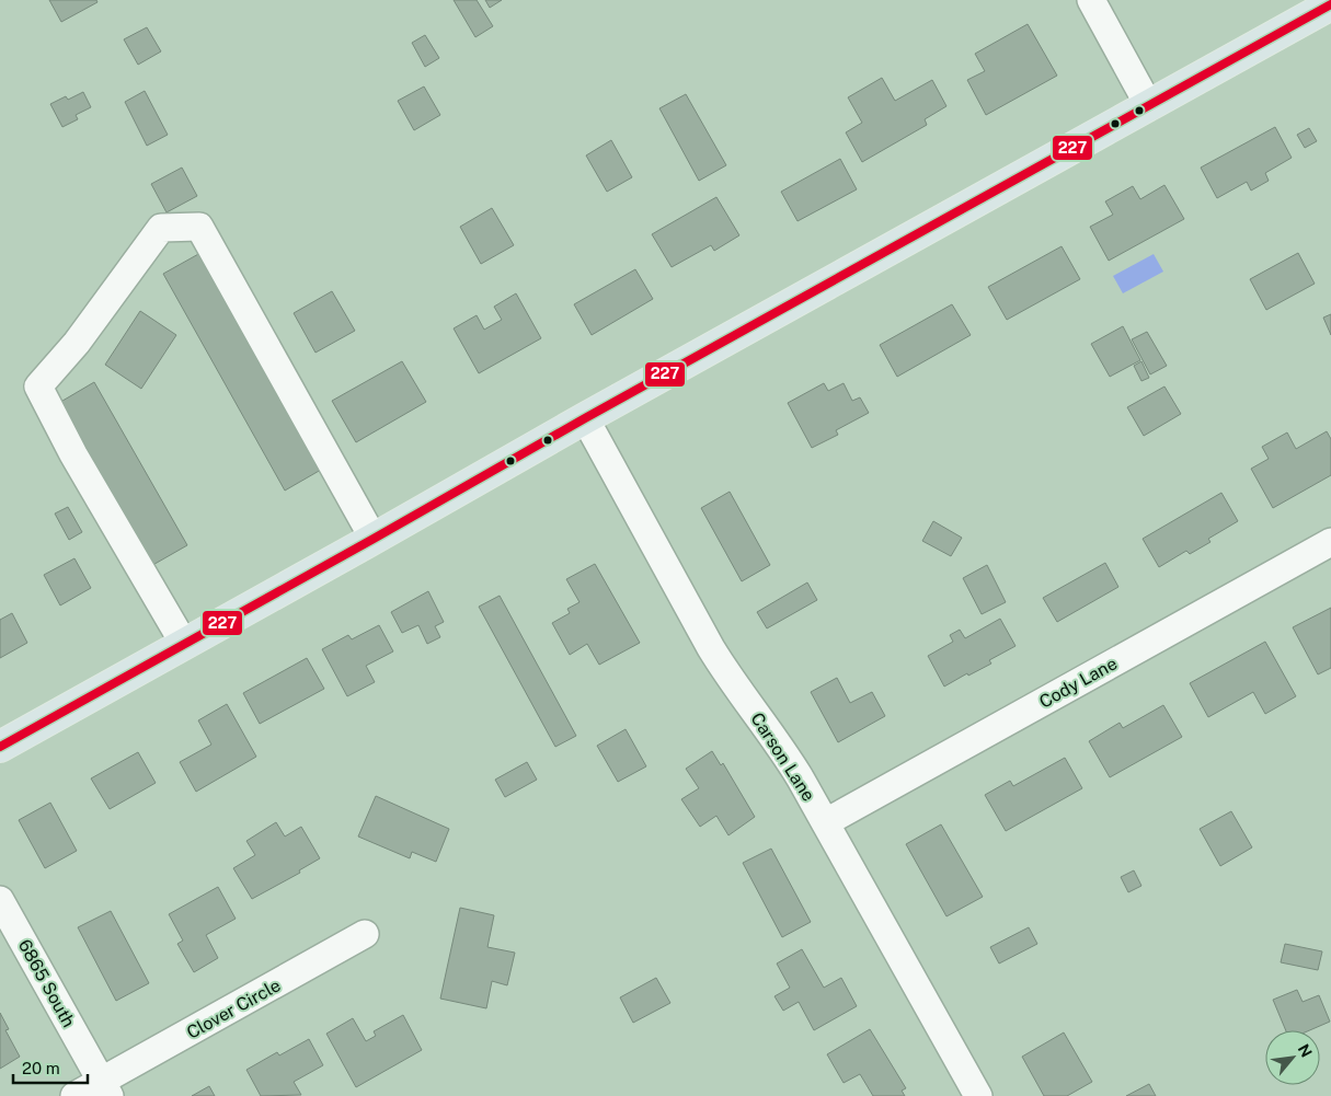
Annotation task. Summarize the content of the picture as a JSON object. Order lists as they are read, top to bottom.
{
  "streets": {
    "street": [
      "Cody Lane",
      "Carson Lane",
      "6865 South",
      "Clover Circle"
    ]
  },
  "crossings": [
    ["Cody Lane", "Carson Lane"],
    ["6865 South", "Clover Circle"]
  ],
  "lines": ["transit line 227"],
  "scale_bar": "20 m",
  "north": "top right"
}
